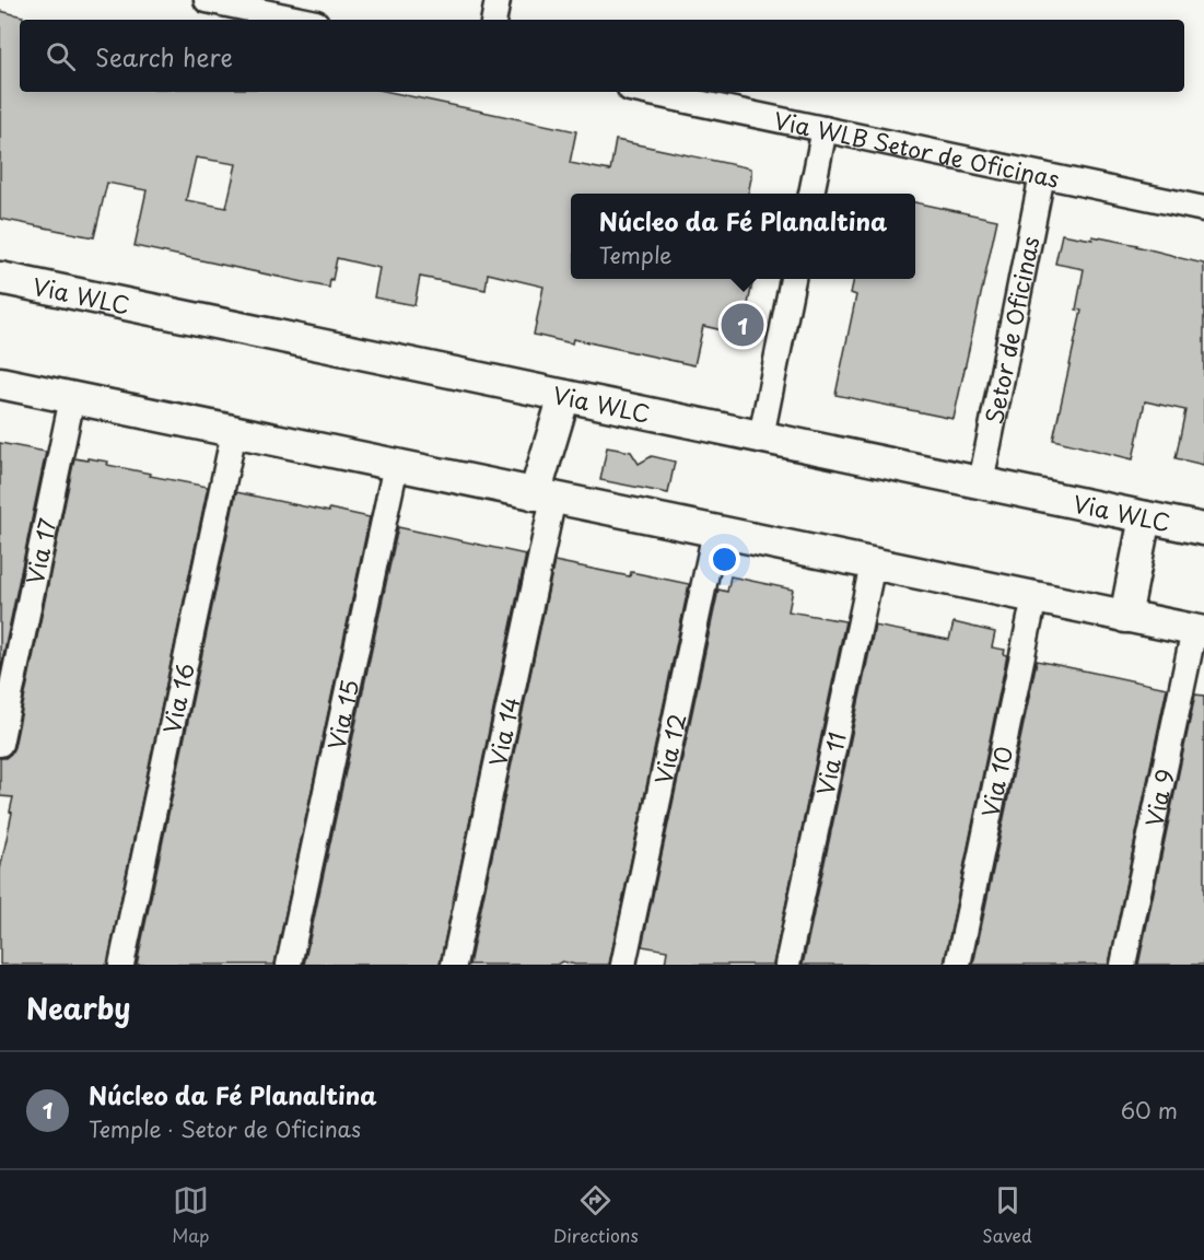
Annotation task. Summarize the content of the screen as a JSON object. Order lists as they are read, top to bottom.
{
  "streets": {
    "street": [
      "Via WLB Setor de Oficinas",
      "Via WLC",
      "Setor de Oficinas",
      "Via 17",
      "Via 16",
      "Via 15",
      "Via 14",
      "Via 12",
      "Via 11",
      "Via 10",
      "Via 9"
    ]
  },
  "crossings": [
    ["Via WLB Setor de Oficinas", "Setor de Oficinas"],
    ["Via WLC", "Setor de Oficinas"]
  ],
  "page": {
    "search": "Search here",
    "popup": ["Núcleo da Fé Planaltina", "Temple"],
    "pins": "1",
    "heading": "Nearby",
    "list": [
      {
        "mark": "1",
        "name": "Núcleo da Fé Planaltina",
        "note": "Temple · Setor de Oficinas",
        "value": "60 m"
      }
    ],
    "nav": ["Map", "Directions", "Saved"]
  }
}
